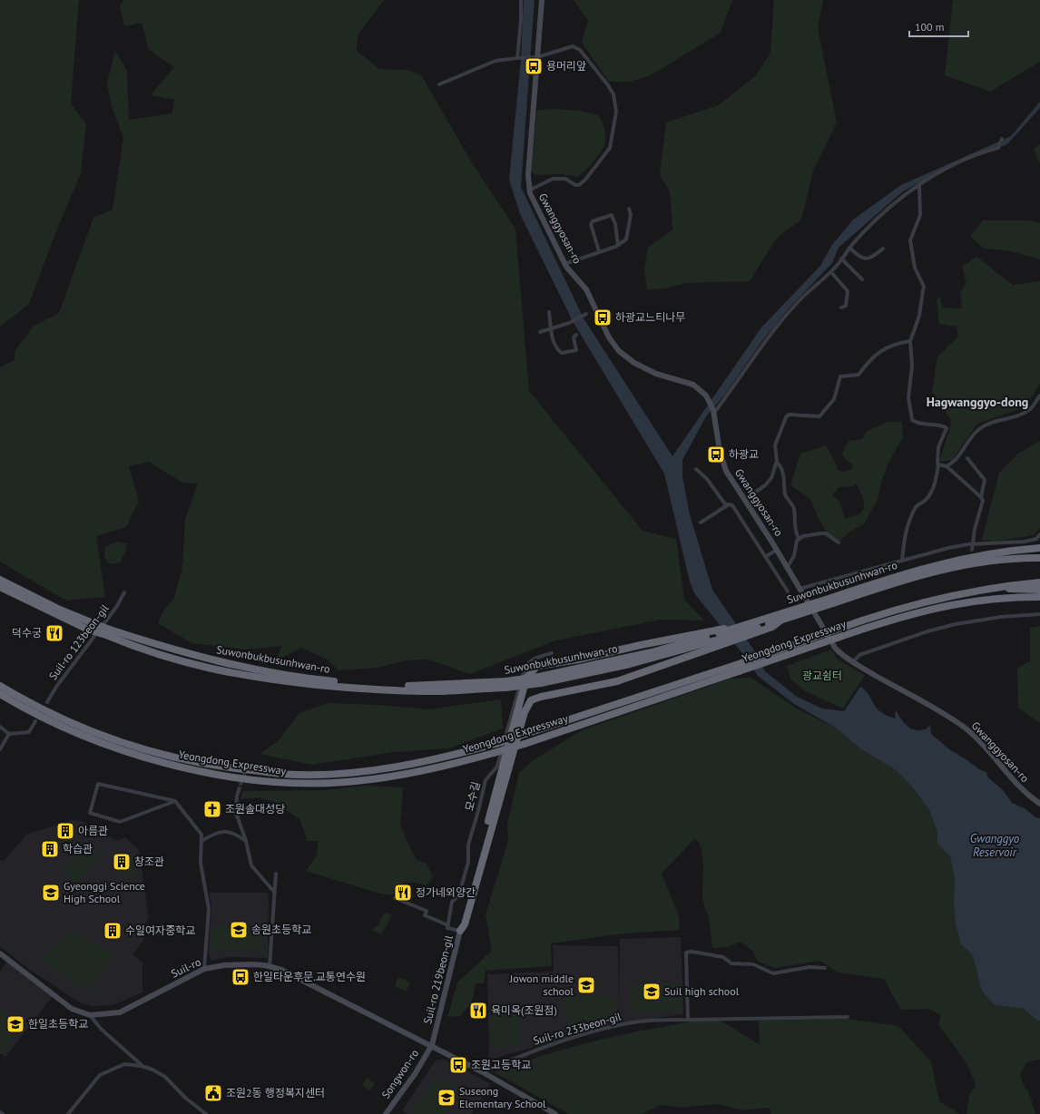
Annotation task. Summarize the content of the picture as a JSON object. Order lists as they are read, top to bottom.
{
  "streets": {
    "highway": ["Suwonbukbusunhwan-ro", "Yeongdong Expressway"],
    "street": [
      "Gwanggyosan-ro",
      "Suil-ro 123beon-gil",
      "모수길",
      "Suil-ro",
      "Suil-ro 219beon-gil",
      "Suil-ro 233beon-gil",
      "Songwon-ro"
    ]
  },
  "crossings": [
    ["모수길", "Suil-ro 219beon-gil"],
    ["Suil-ro", "Suil-ro 219beon-gil"],
    ["Suil-ro", "Suil-ro 233beon-gil"],
    ["Suil-ro", "Songwon-ro"],
    ["Suil-ro 219beon-gil", "Songwon-ro"]
  ],
  "districts": ["Hagwanggyo-dong"],
  "water": ["Gwanggyo Reservoir"],
  "parks": ["광교쉼터"],
  "places": {
    "bus stop": [
      "용머리앞",
      "하광교느티나무",
      "하광교",
      "한일타운후문.교통연수원",
      "조원고등학교"
    ],
    "restaurant": ["덕수궁", "정가네외양간", "육미옥(조원점)"],
    "church": ["조원솔대성당"],
    "building": [
      "아름관",
      "학습관",
      "창조관",
      "수일여자중학교"
    ],
    "school or university": [
      "Gyeonggi Science High School",
      "송원초등학교",
      "Jowon middle school",
      "Suil high school",
      "한일초등학교",
      "Suseong Elementary School"
    ],
    "public building": ["조원2동 행정복지센터"]
  },
  "scale_bar": "100 m"
}
